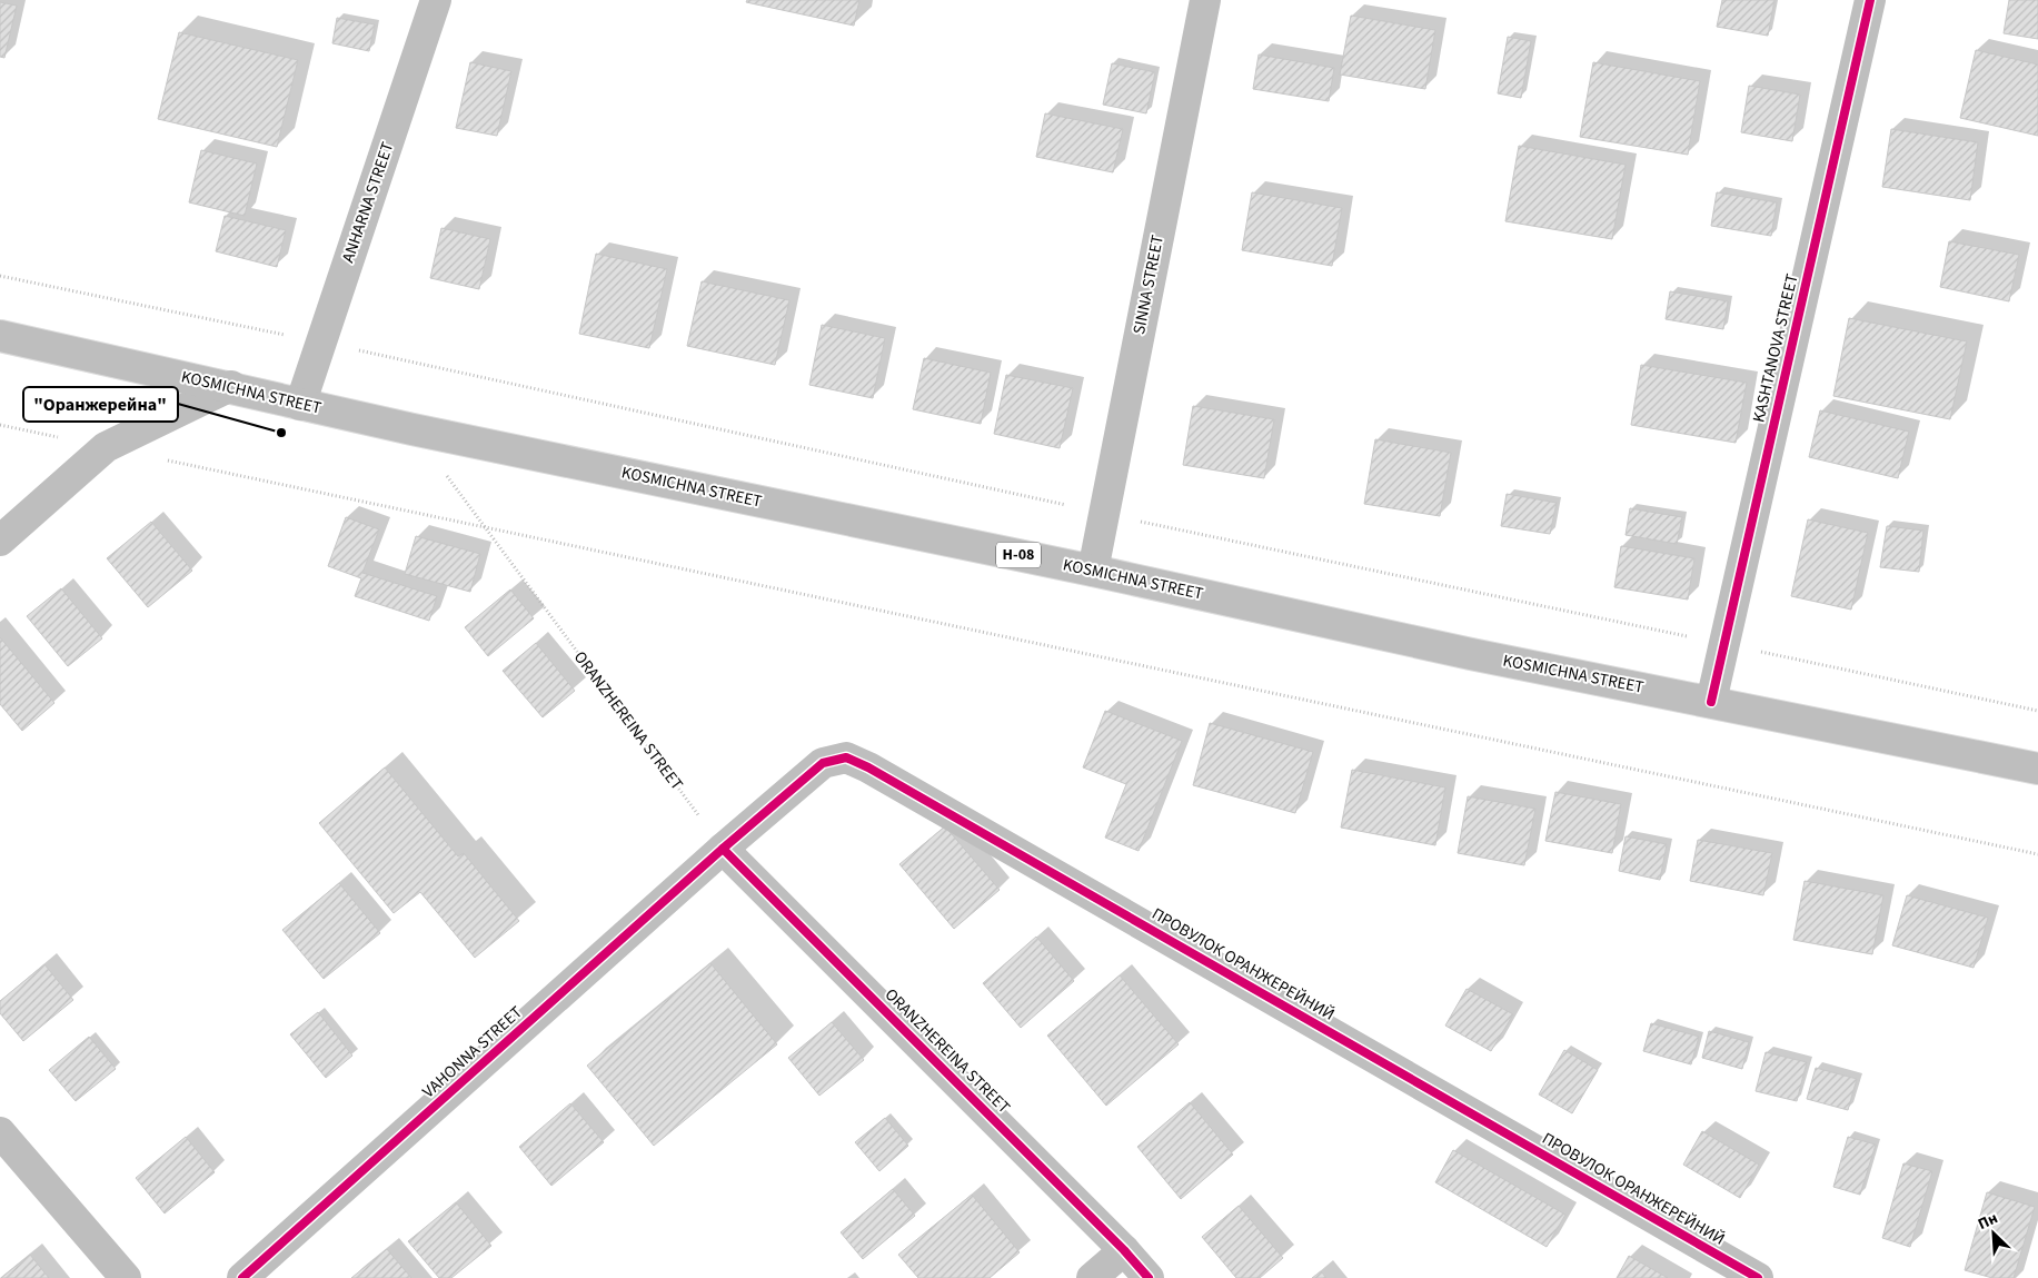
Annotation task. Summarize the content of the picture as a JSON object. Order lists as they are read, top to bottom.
{
  "streets": {
    "street": [
      "ANHARNA STREET",
      "SINNA STREET",
      "KASHTANOVA STREET",
      "KOSMICHNA STREET",
      "Н-08",
      "ORANZHEREINA STREET",
      "ПРОВУЛОК ОРАНЖЕРЕЙНИЙ",
      "VAHONNA STREET"
    ]
  },
  "crossings": [
    ["ANHARNA STREET", "KOSMICHNA STREET"],
    ["SINNA STREET", "KOSMICHNA STREET"],
    ["KASHTANOVA STREET", "KOSMICHNA STREET"],
    ["KOSMICHNA STREET", "ORANZHEREINA STREET"],
    ["ORANZHEREINA STREET", "ПРОВУЛОК ОРАНЖЕРЕЙНИЙ"],
    ["ORANZHEREINA STREET", "VAHONNA STREET"],
    ["ПРОВУЛОК ОРАНЖЕРЕЙНИЙ", "VAHONNA STREET"]
  ],
  "places": ["\"Оранжерейна\""],
  "north": "top left"
}
